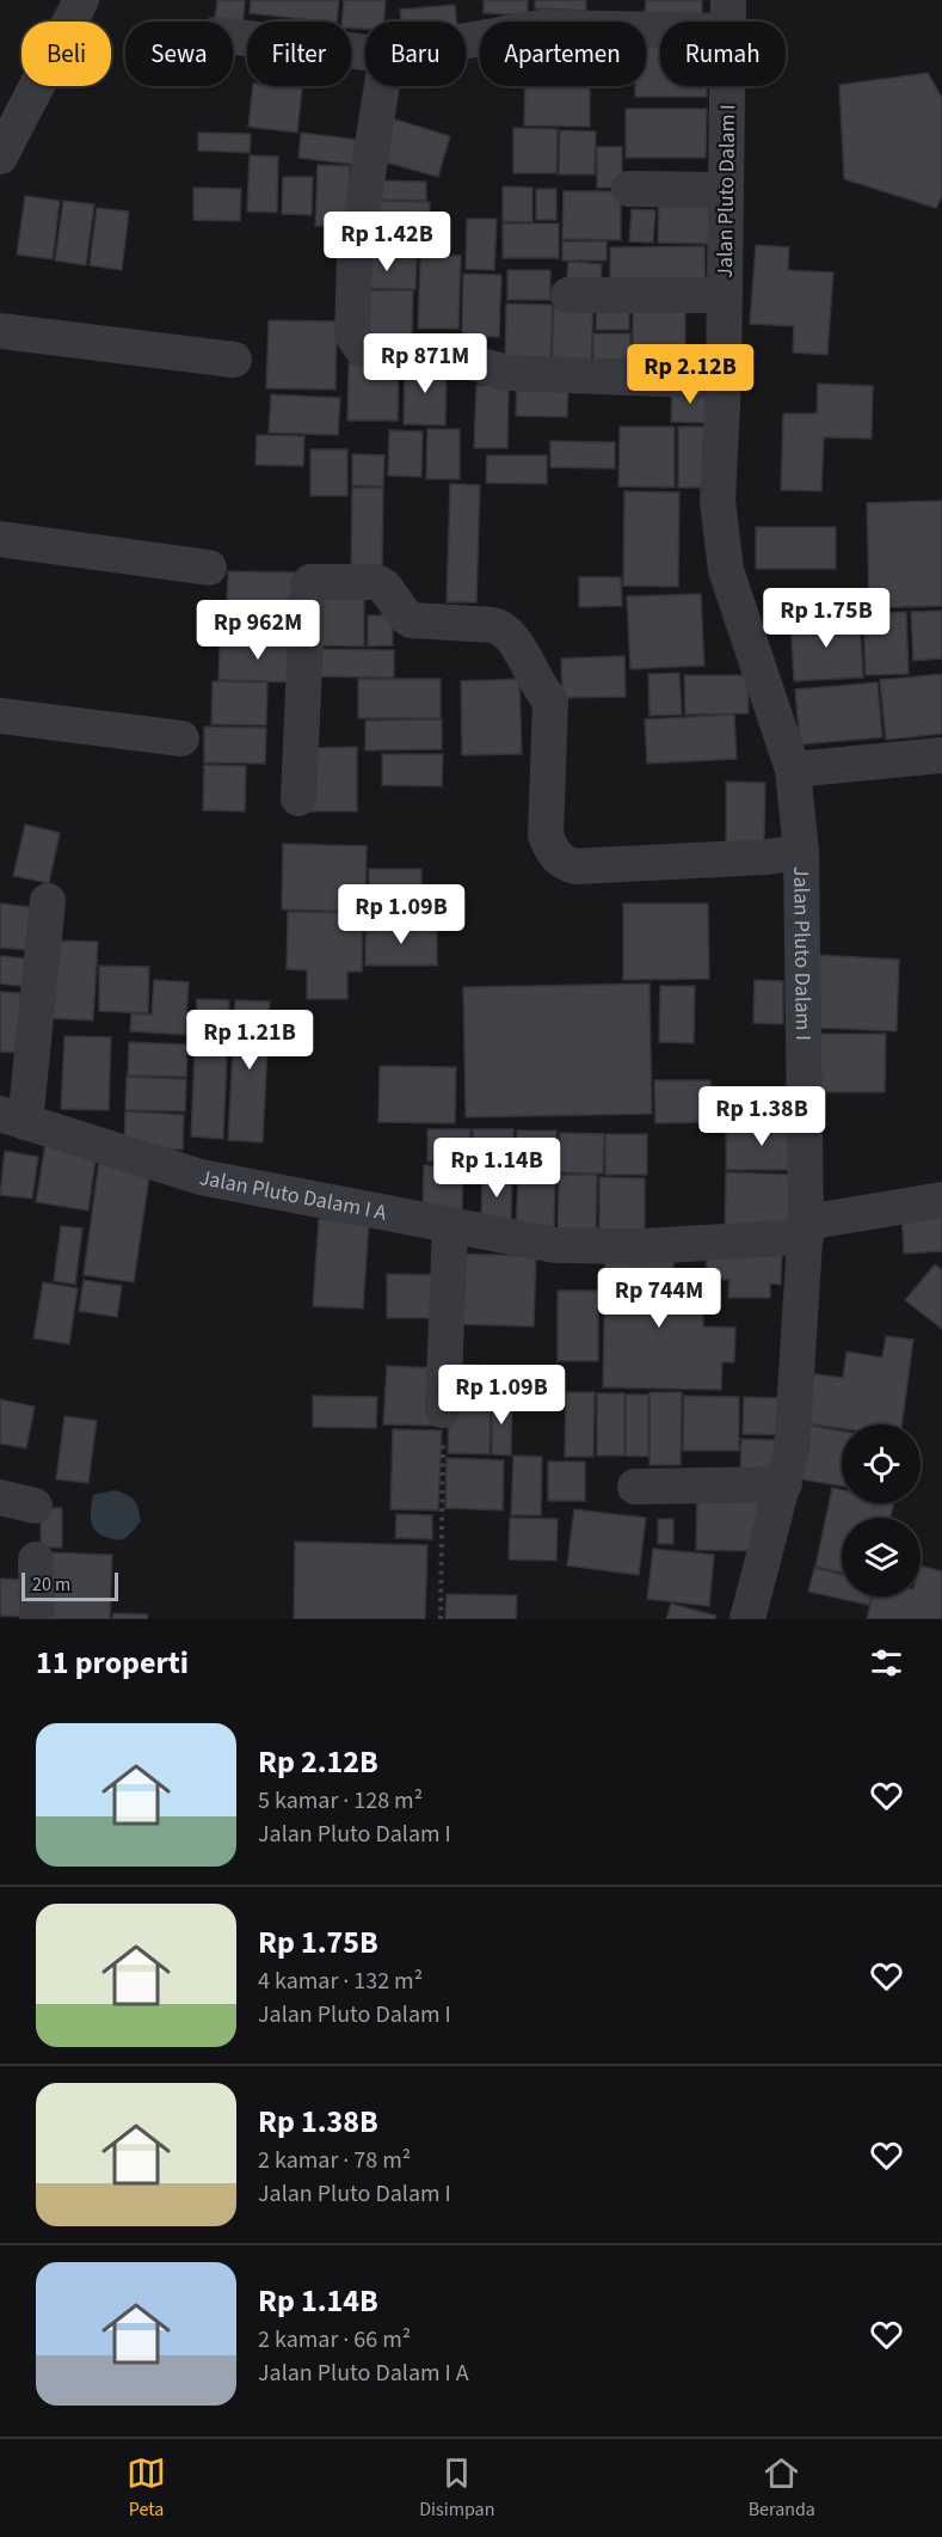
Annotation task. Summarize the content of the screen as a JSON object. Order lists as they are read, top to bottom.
{
  "streets": {
    "street": ["Jalan Pluto Dalam I", "Jalan Pluto Dalam I A"]
  },
  "crossings": [
    ["Jalan Pluto Dalam I", "Jalan Pluto Dalam I A"]
  ],
  "scale_bar": "20 m",
  "page": {
    "chip": [
      "Beli",
      "Sewa",
      "Filter",
      "Baru",
      "Apartemen",
      "Rumah"
    ],
    "price": [
      "Rp 1.42B",
      "Rp 871M",
      "Rp 2.12B",
      "Rp 1.75B",
      "Rp 962M",
      "Rp 1.09B",
      "Rp 1.21B",
      "Rp 1.38B",
      "Rp 1.14B",
      "Rp 744M",
      "Rp 1.09B"
    ],
    "scale": "20 m",
    "heading": "11 properti",
    "list": [
      {
        "name": "Rp 2.12B",
        "note": "5 kamar · 128 m² · Jalan Pluto Dalam I"
      },
      {
        "name": "Rp 1.75B",
        "note": "4 kamar · 132 m² · Jalan Pluto Dalam I"
      },
      {
        "name": "Rp 1.38B",
        "note": "2 kamar · 78 m² · Jalan Pluto Dalam I"
      },
      {
        "name": "Rp 1.14B",
        "note": "2 kamar · 66 m² · Jalan Pluto Dalam I A"
      }
    ],
    "tabs": ["Peta", "Disimpan", "Beranda"]
  }
}
